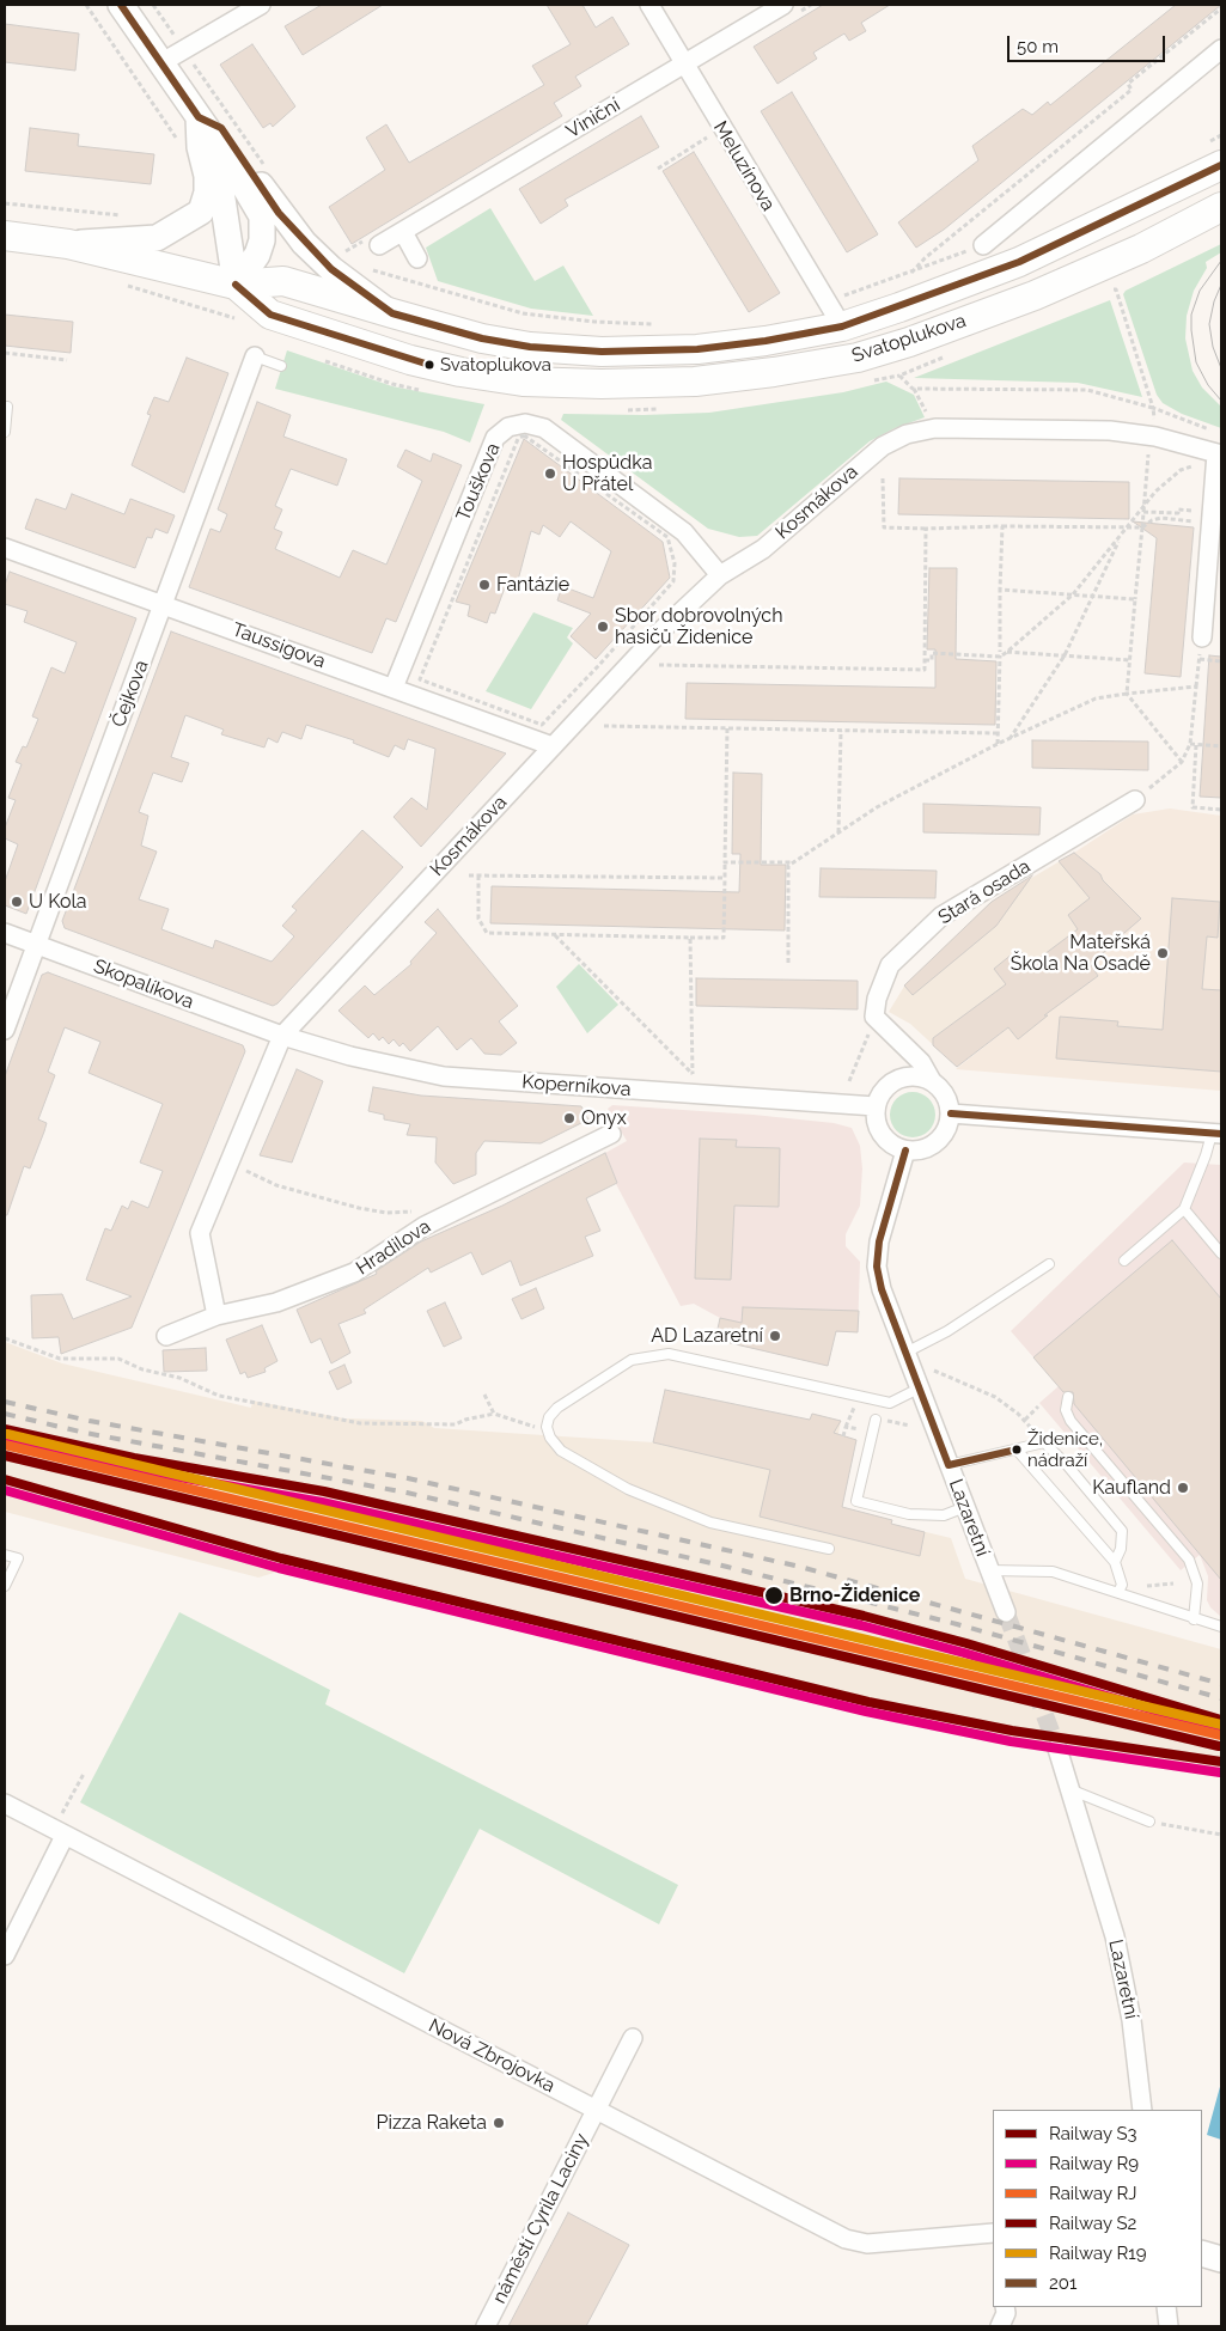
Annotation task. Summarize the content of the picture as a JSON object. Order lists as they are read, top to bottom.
{
  "streets": {
    "main road": ["Svatoplukova"],
    "street": [
      "Viniční",
      "Meluzínova",
      "Touškova",
      "Kosmákova",
      "Taussigova",
      "Čejkova",
      "Stará osada",
      "Skopalíkova",
      "Koperníkova",
      "Hradilova",
      "Lazaretní",
      "Nová Zbrojovka",
      "náměstí Cyrila Laciny"
    ]
  },
  "crossings": [
    ["Viniční", "Meluzínova"],
    ["Meluzínova", "Svatoplukova"],
    ["Touškova", "Kosmákova"],
    ["Touškova", "Taussigova"],
    ["Kosmákova", "Taussigova"],
    ["Kosmákova", "Skopalíkova"],
    ["Kosmákova", "Koperníkova"],
    ["Kosmákova", "Hradilova"],
    ["Taussigova", "Čejkova"],
    ["Čejkova", "Skopalíkova"],
    ["Stará osada", "Koperníkova"],
    ["Stará osada", "Lazaretní"],
    ["Skopalíkova", "Koperníkova"],
    ["Koperníkova", "Lazaretní"],
    ["Nová Zbrojovka", "náměstí Cyrila Laciny"]
  ],
  "places": [
    "Svatoplukova",
    "Hospůdka U Přátel",
    "Fantázie",
    "Sbor dobrovolných hasičů Židenice",
    "U Kola",
    "Mateřská Škola Na Osadě",
    "Onyx",
    "AD Lazaretní",
    "Židenice, nádraží",
    "Kaufland",
    "Brno-Židenice",
    "Pizza Raketa"
  ],
  "lines": [
    "transit line 201",
    "rail line S3",
    "rail line R19",
    "rail line R9",
    "rail line RJ",
    "rail line S2"
  ],
  "legend": [
    "Railway S3",
    "Railway R9",
    "Railway RJ",
    "Railway S2",
    "Railway R19",
    "201"
  ],
  "scale_bar": "50 m"
}
